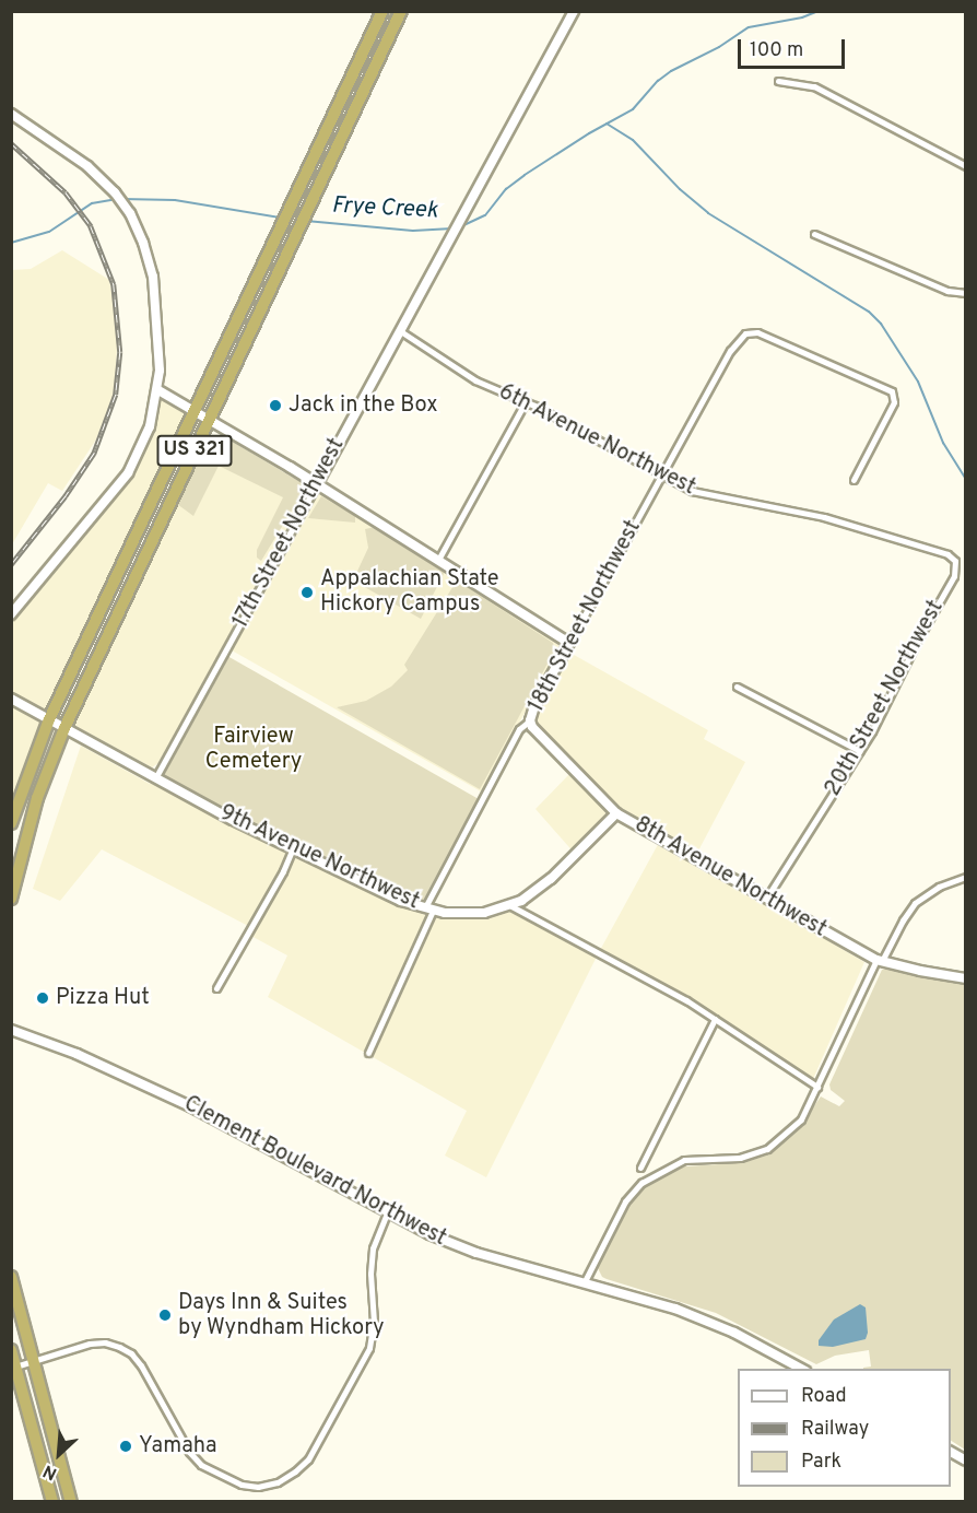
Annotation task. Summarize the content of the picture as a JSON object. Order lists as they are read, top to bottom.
{
  "streets": {
    "highway": ["US 321"],
    "street": [
      "6th Avenue Northwest",
      "17th Street Northwest",
      "18th Street Northwest",
      "20th Street Northwest",
      "9th Avenue Northwest",
      "8th Avenue Northwest",
      "Clement Boulevard Northwest"
    ]
  },
  "crossings": [
    ["6th Avenue Northwest", "17th Street Northwest"],
    ["6th Avenue Northwest", "18th Street Northwest"],
    ["6th Avenue Northwest", "20th Street Northwest"],
    ["US 321", "9th Avenue Northwest"],
    ["17th Street Northwest", "9th Avenue Northwest"],
    ["18th Street Northwest", "9th Avenue Northwest"],
    ["18th Street Northwest", "8th Avenue Northwest"],
    ["20th Street Northwest", "8th Avenue Northwest"],
    ["9th Avenue Northwest", "8th Avenue Northwest"]
  ],
  "water": ["Frye Creek"],
  "parks": ["Fairview Cemetery"],
  "places": [
    "Jack in the Box",
    "Appalachian State Hickory Campus",
    "Pizza Hut",
    "Days Inn & Suites by Wyndham Hickory",
    "Yamaha"
  ],
  "legend": ["Road", "Railway", "Park"],
  "scale_bar": "100 m",
  "north": "bottom left"
}
